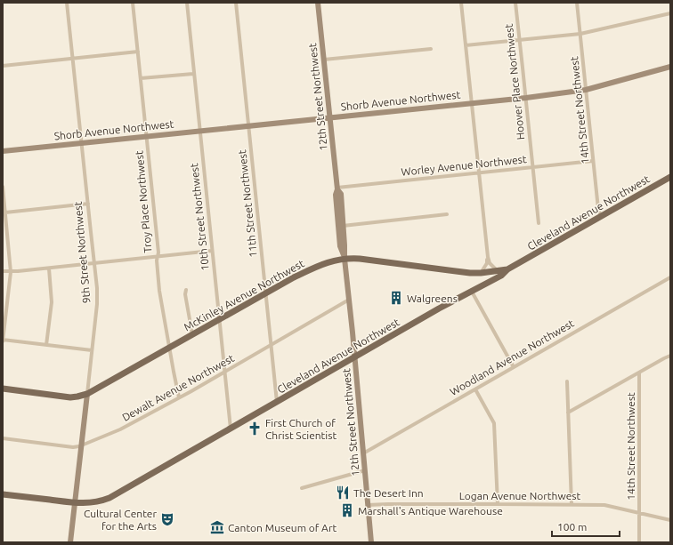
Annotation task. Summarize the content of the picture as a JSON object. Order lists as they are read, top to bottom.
{
  "streets": {
    "main road": ["Cleveland Avenue Northwest", "McKinley Avenue Northwest"],
    "street": [
      "Hoover Place Northwest",
      "12th Street Northwest",
      "Shorb Avenue Northwest",
      "14th Street Northwest",
      "Worley Avenue Northwest",
      "Troy Place Northwest",
      "11th Street Northwest",
      "10th Street Northwest",
      "9th Street Northwest",
      "Woodland Avenue Northwest",
      "Dewalt Avenue Northwest",
      "Logan Avenue Northwest"
    ]
  },
  "crossings": [
    ["Hoover Place Northwest", "Shorb Avenue Northwest"],
    ["Hoover Place Northwest", "Worley Avenue Northwest"],
    ["12th Street Northwest", "Shorb Avenue Northwest"],
    ["12th Street Northwest", "Worley Avenue Northwest"],
    ["12th Street Northwest", "Cleveland Avenue Northwest"],
    ["12th Street Northwest", "McKinley Avenue Northwest"],
    ["12th Street Northwest", "Woodland Avenue Northwest"],
    ["12th Street Northwest", "Dewalt Avenue Northwest"],
    ["12th Street Northwest", "Logan Avenue Northwest"],
    ["Shorb Avenue Northwest", "14th Street Northwest"],
    ["Shorb Avenue Northwest", "Troy Place Northwest"],
    ["Shorb Avenue Northwest", "11th Street Northwest"],
    ["Shorb Avenue Northwest", "10th Street Northwest"],
    ["Shorb Avenue Northwest", "9th Street Northwest"],
    ["14th Street Northwest", "Worley Avenue Northwest"],
    ["14th Street Northwest", "Cleveland Avenue Northwest"],
    ["14th Street Northwest", "Logan Avenue Northwest"],
    ["Troy Place Northwest", "McKinley Avenue Northwest"],
    ["Troy Place Northwest", "Dewalt Avenue Northwest"],
    ["11th Street Northwest", "Cleveland Avenue Northwest"],
    ["11th Street Northwest", "McKinley Avenue Northwest"],
    ["11th Street Northwest", "Dewalt Avenue Northwest"],
    ["Cleveland Avenue Northwest", "10th Street Northwest"],
    ["Cleveland Avenue Northwest", "9th Street Northwest"],
    ["Cleveland Avenue Northwest", "McKinley Avenue Northwest"],
    ["10th Street Northwest", "McKinley Avenue Northwest"],
    ["10th Street Northwest", "Dewalt Avenue Northwest"],
    ["9th Street Northwest", "McKinley Avenue Northwest"],
    ["9th Street Northwest", "Dewalt Avenue Northwest"]
  ],
  "places": {
    "building": ["Walgreens", "Marshall's Antique Warehouse"],
    "church": ["First Church of Christ Scientist"],
    "restaurant": ["The Desert Inn"],
    "theatre": ["Cultural Center for the Arts"],
    "museum": ["Canton Museum of Art"]
  },
  "scale_bar": "100 m"
}
